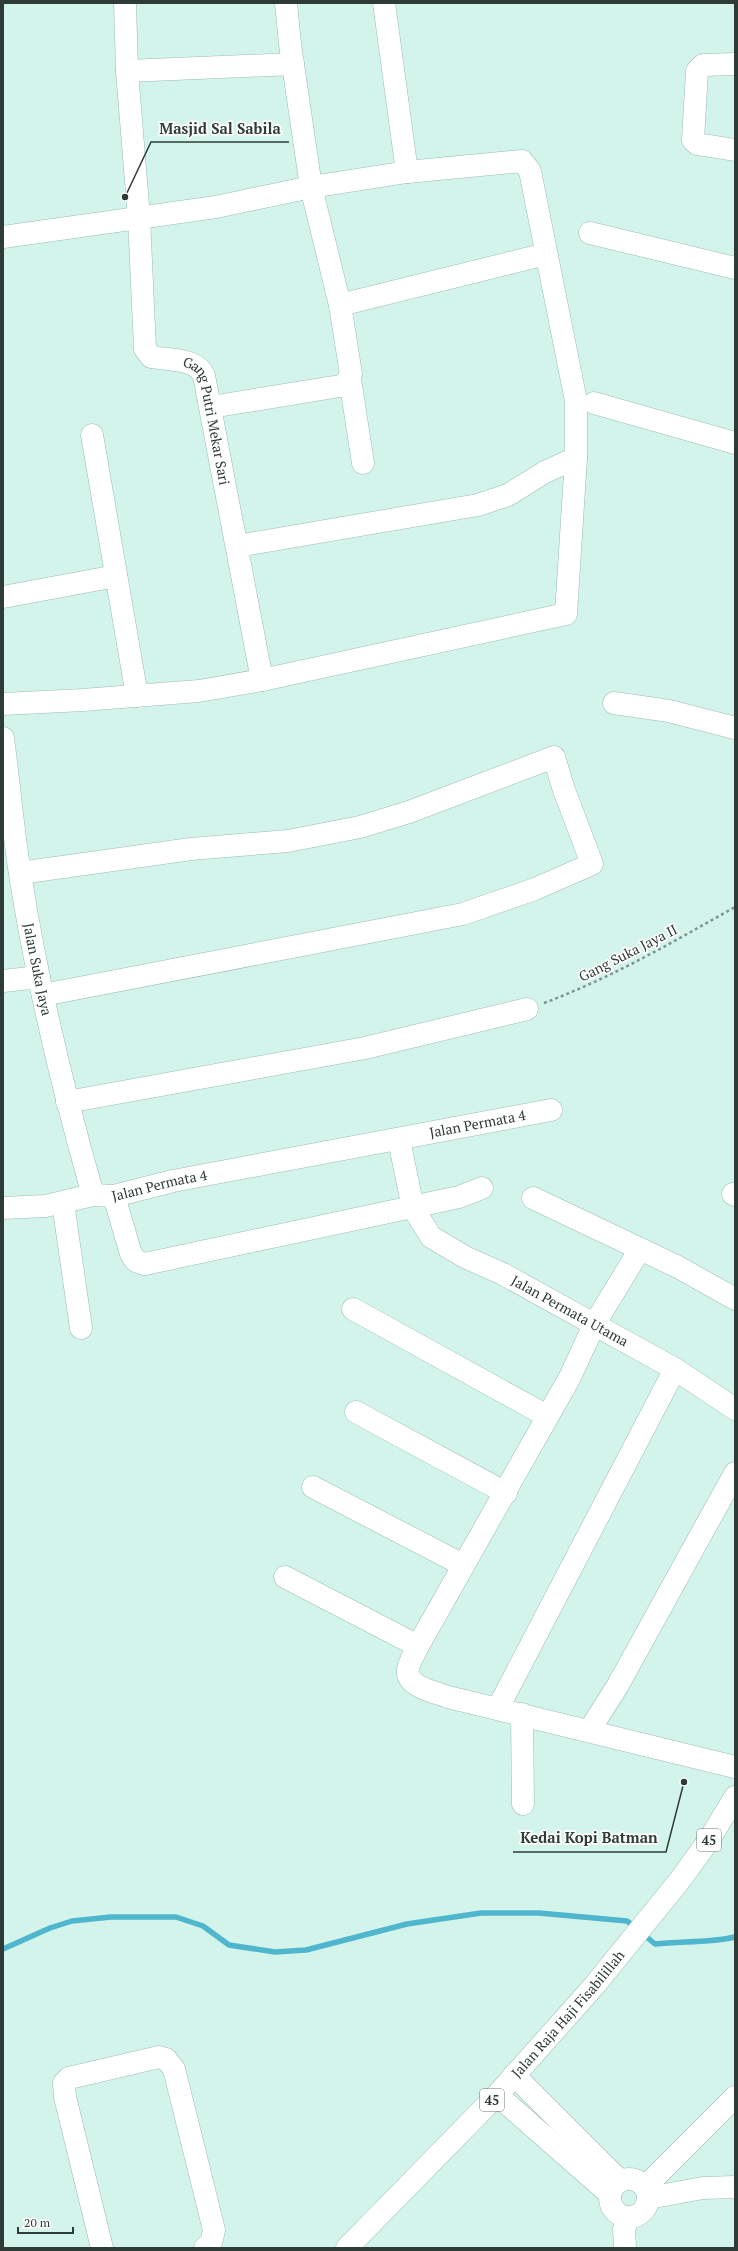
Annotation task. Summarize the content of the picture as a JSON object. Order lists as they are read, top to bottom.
{
  "streets": {
    "street": [
      "Gang Putri Mekar Sari",
      "Jalan Suka Jaya",
      "Jalan Permata 4",
      "Jalan Permata Utama",
      "45",
      "Jalan Raja Haji Fisabilillah"
    ],
    "path": ["Gang Suka Jaya II"]
  },
  "crossings": [
    ["Jalan Suka Jaya", "Jalan Permata 4"],
    ["Jalan Permata 4", "Jalan Permata Utama"]
  ],
  "places": ["Masjid Sal Sabila", "Kedai Kopi Batman"],
  "scale_bar": "20 m"
}
